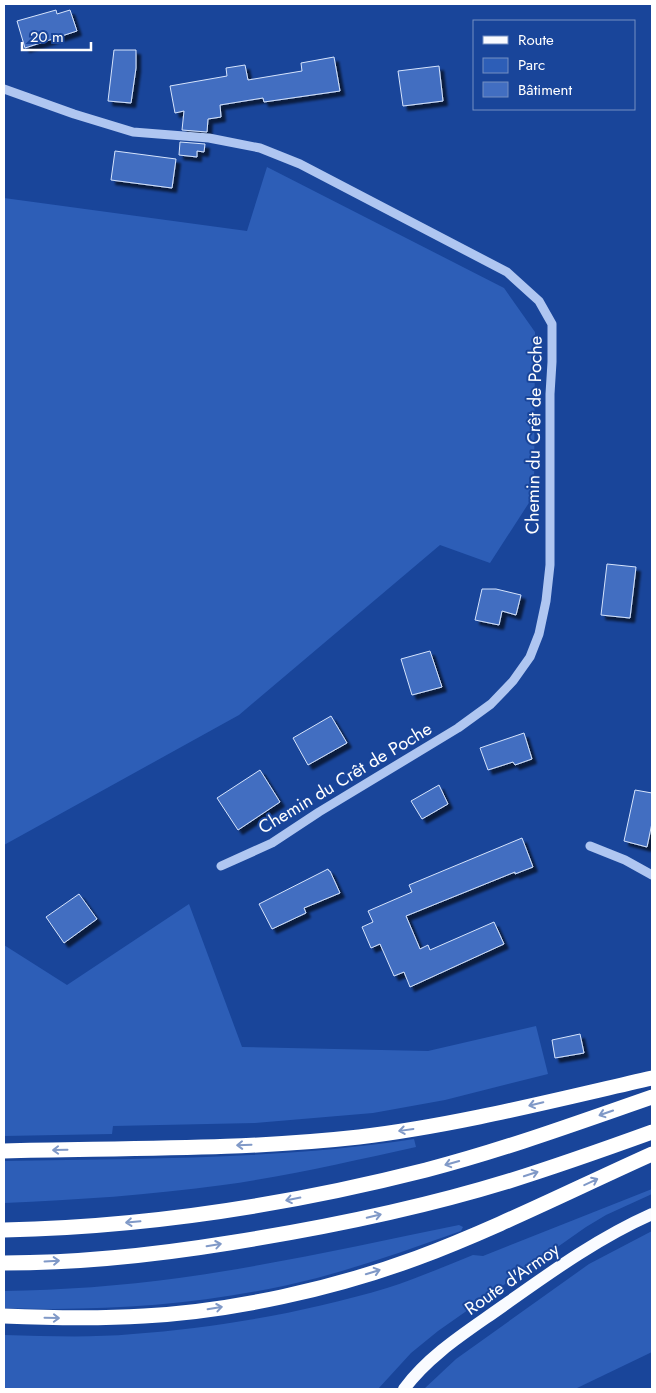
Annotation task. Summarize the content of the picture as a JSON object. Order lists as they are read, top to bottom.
{
  "streets": {
    "main road": ["Route d'Armoy"],
    "street": ["Chemin du Crêt de Poche"]
  },
  "legend": ["Route", "Parc", "Bâtiment"],
  "scale_bar": "20 m"
}
